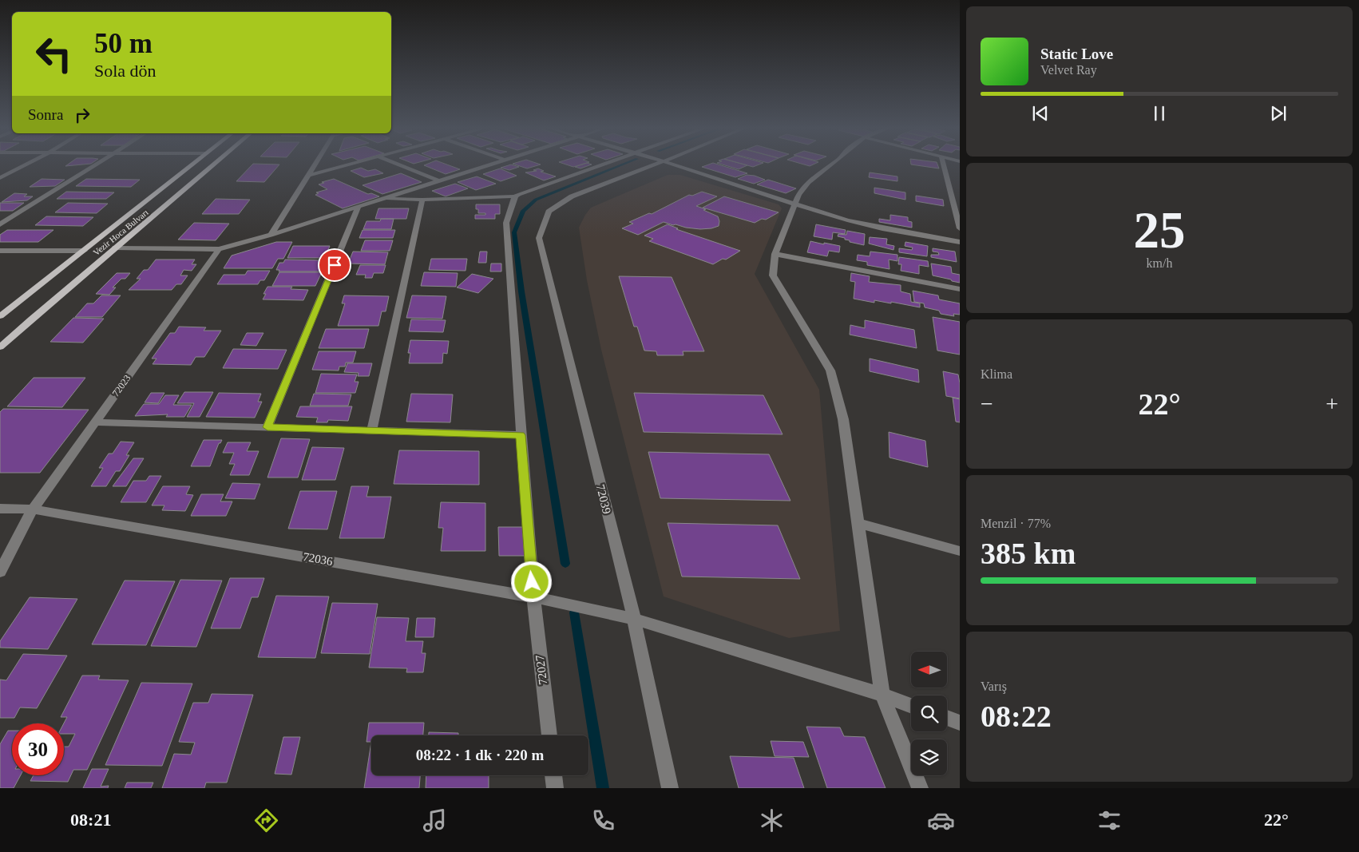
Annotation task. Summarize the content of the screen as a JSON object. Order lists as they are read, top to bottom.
{
  "streets": {
    "main road": ["Vezir Hoca Bulvarı"],
    "street": [
      "72023",
      "72039",
      "72036",
      "72027"
    ]
  },
  "crossings": [
    ["72023", "72036"],
    ["72039", "72036"],
    ["72036", "72027"]
  ],
  "north": "left",
  "page": {
    "turn": ["50 m", "Sola dön"],
    "song": ["Static Love", "Velvet Ray"],
    "then": "Sonra",
    "tile": [
      ["25", "km/h"],
      "Klima",
      ["Menzil · 77%", "385 km"],
      ["Varış", "08:22"]
    ],
    "heat": ["−", "22°", "+"],
    "limit": "30",
    "trip": "08:22 · 1 dk · 220 m",
    "tabs": ["08:21", "22°"]
  }
}
